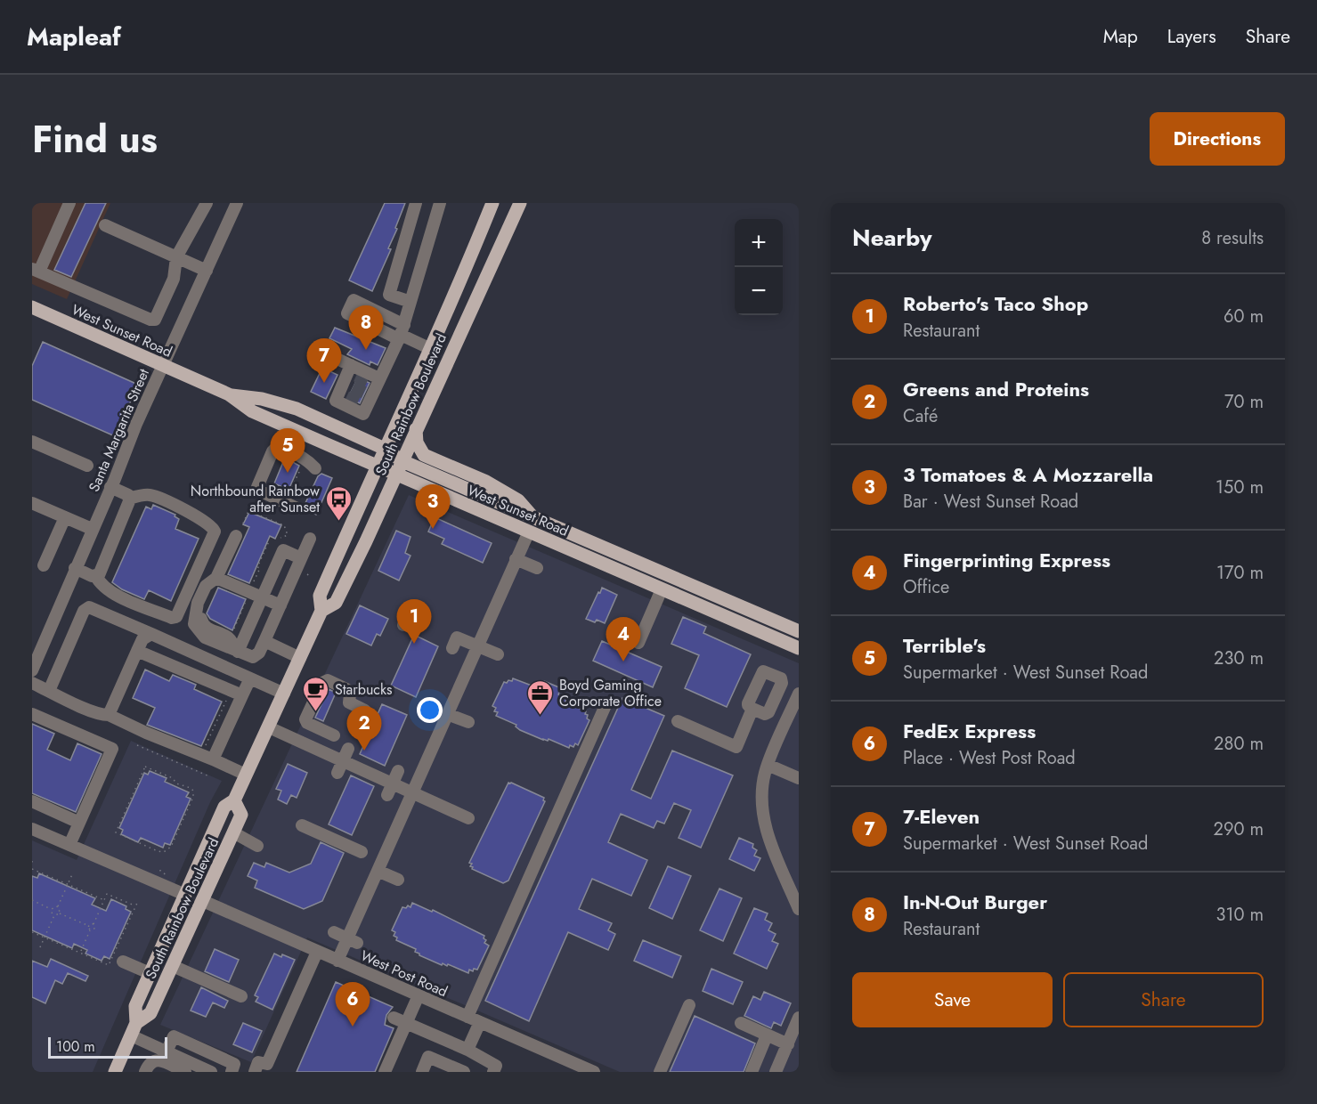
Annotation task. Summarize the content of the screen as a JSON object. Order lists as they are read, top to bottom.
{
  "streets": {
    "main road": ["West Sunset Road", "South Rainbow Boulevard"],
    "street": ["Santa Margarita Street", "West Post Road"]
  },
  "crossings": [
    ["West Sunset Road", "South Rainbow Boulevard"],
    ["West Sunset Road", "Santa Margarita Street"],
    ["South Rainbow Boulevard", "West Post Road"]
  ],
  "places": {
    "bus stop": ["Northbound Rainbow after Sunset"],
    "cafe": ["Starbucks"],
    "office": ["Boyd Gaming Corporate Office"]
  },
  "scale_bar": "100 m",
  "page": {
    "header": "Mapleaf",
    "nav": ["Map", "Layers", "Share"],
    "title": "Find us",
    "buttons": [
      "Directions",
      ["Save", "Share"]
    ],
    "heading": ["Nearby", "8 results"],
    "map_buttons": ["+", "−"],
    "list": [
      {
        "mark": "1",
        "name": "Roberto's Taco Shop",
        "note": "Restaurant",
        "value": "60 m"
      },
      {
        "mark": "2",
        "name": "Greens and Proteins",
        "note": "Café",
        "value": "70 m"
      },
      {
        "mark": "3",
        "name": "3 Tomatoes & A Mozzarella",
        "note": "Bar · West Sunset Road",
        "value": "150 m"
      },
      {
        "mark": "4",
        "name": "Fingerprinting Express",
        "note": "Office",
        "value": "170 m"
      },
      {
        "mark": "5",
        "name": "Terrible's",
        "note": "Supermarket · West Sunset Road",
        "value": "230 m"
      },
      {
        "mark": "6",
        "name": "FedEx Express",
        "note": "Place · West Post Road",
        "value": "280 m"
      },
      {
        "mark": "7",
        "name": "7-Eleven",
        "note": "Supermarket · West Sunset Road",
        "value": "290 m"
      },
      {
        "mark": "8",
        "name": "In-N-Out Burger",
        "note": "Restaurant",
        "value": "310 m"
      }
    ],
    "pins": [
      "8",
      "7",
      "5",
      "3",
      "1",
      "4",
      "2",
      "6"
    ],
    "scale": "100 m"
  }
}
